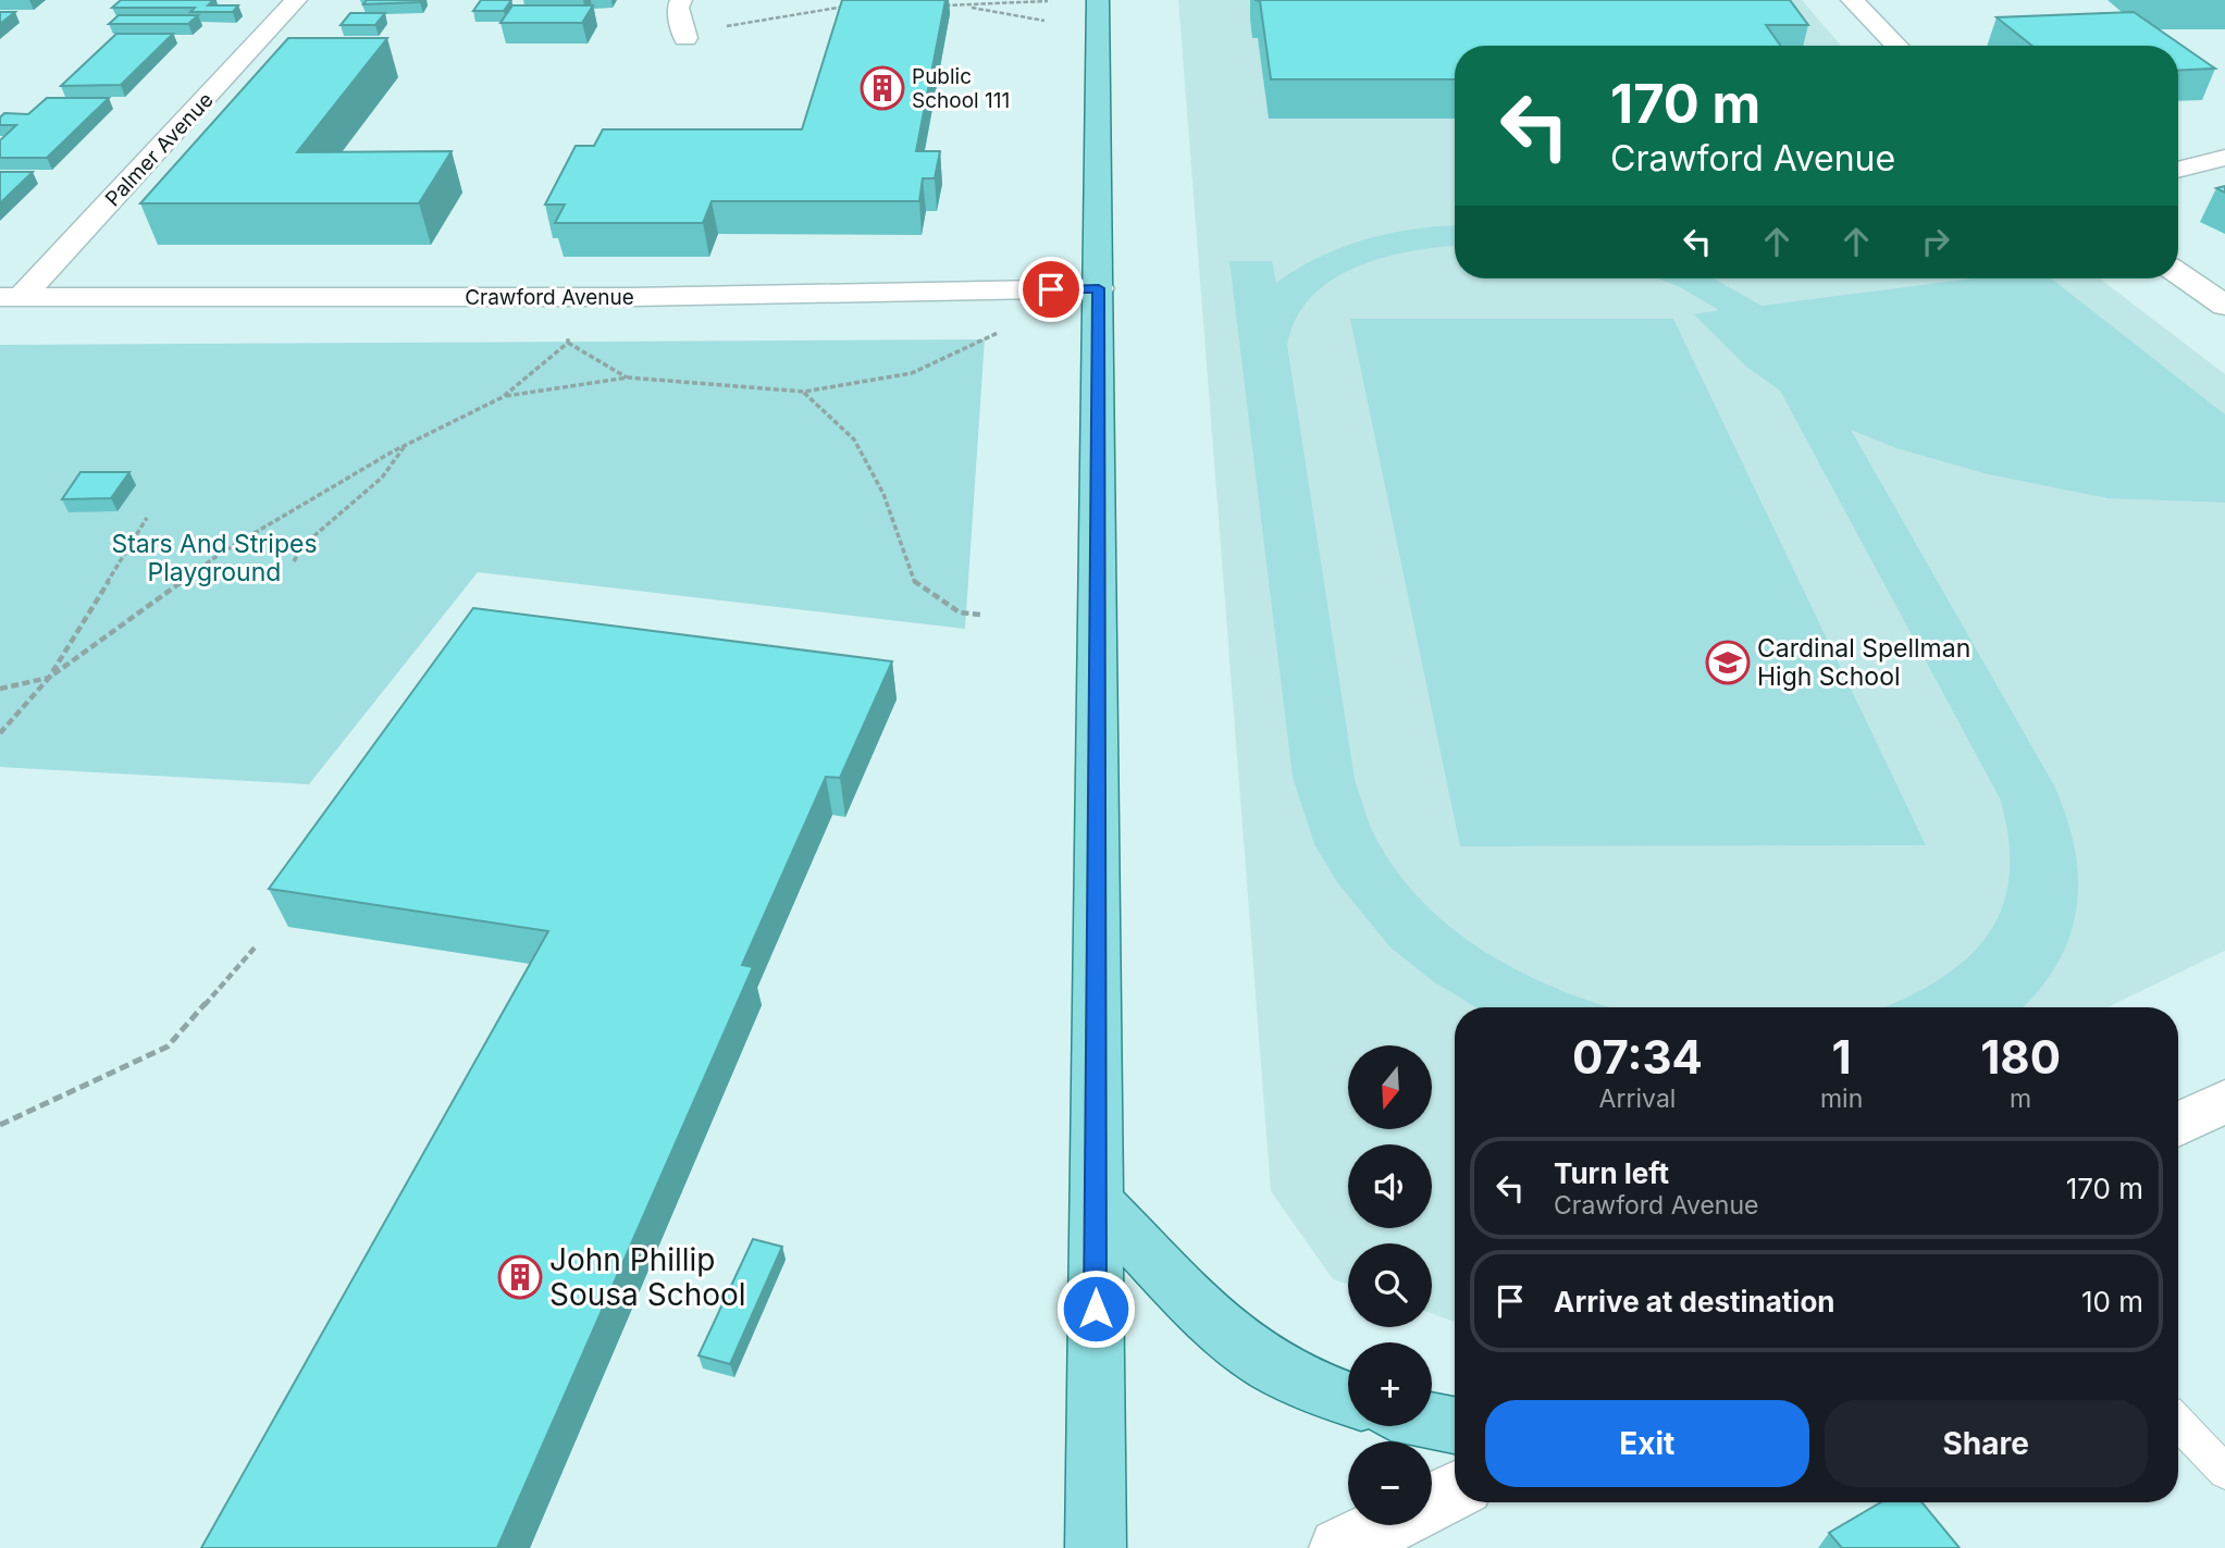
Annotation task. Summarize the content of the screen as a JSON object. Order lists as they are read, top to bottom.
{
  "streets": {
    "street": ["Palmer Avenue", "Crawford Avenue"]
  },
  "crossings": [
    ["Palmer Avenue", "Crawford Avenue"]
  ],
  "parks": ["Stars And Stripes Playground"],
  "places": {
    "building": ["Public School 111", "John Phillip Sousa School"],
    "school or university": ["Cardinal Spellman High School"]
  },
  "north": "bottom",
  "page": {
    "turn": ["170 m", "Crawford Avenue"],
    "eta": [
      "07:34",
      "Arrival",
      "1",
      "min",
      "180",
      "m"
    ],
    "map_buttons": ["+", "−"],
    "list": [
      {
        "name": "Turn left",
        "note": "Crawford Avenue",
        "value": "170 m"
      },
      {
        "name": "Arrive at destination",
        "value": "10 m"
      }
    ],
    "buttons": ["Exit", "Share"]
  }
}
